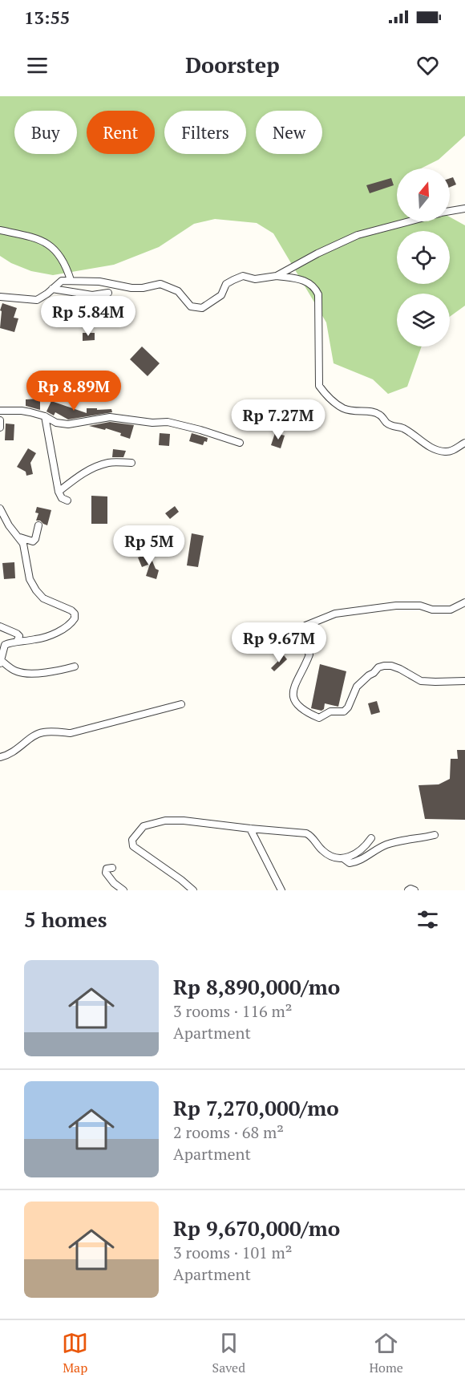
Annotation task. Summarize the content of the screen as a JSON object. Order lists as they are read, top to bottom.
{
  "north": "top",
  "page": {
    "status": "13:55",
    "header": "Doorstep",
    "chip": [
      "Buy",
      "Rent",
      "Filters",
      "New"
    ],
    "price": [
      "Rp 5.84M",
      "Rp 8.89M",
      "Rp 7.27M",
      "Rp 5M",
      "Rp 9.67M"
    ],
    "heading": "5 homes",
    "list": [
      {
        "name": "Rp 8,890,000/mo",
        "note": "3 rooms · 116 m² · Apartment"
      },
      {
        "name": "Rp 7,270,000/mo",
        "note": "2 rooms · 68 m² · Apartment"
      },
      {
        "name": "Rp 9,670,000/mo",
        "note": "3 rooms · 101 m² · Apartment"
      }
    ],
    "tabs": ["Map", "Saved", "Home"]
  }
}
